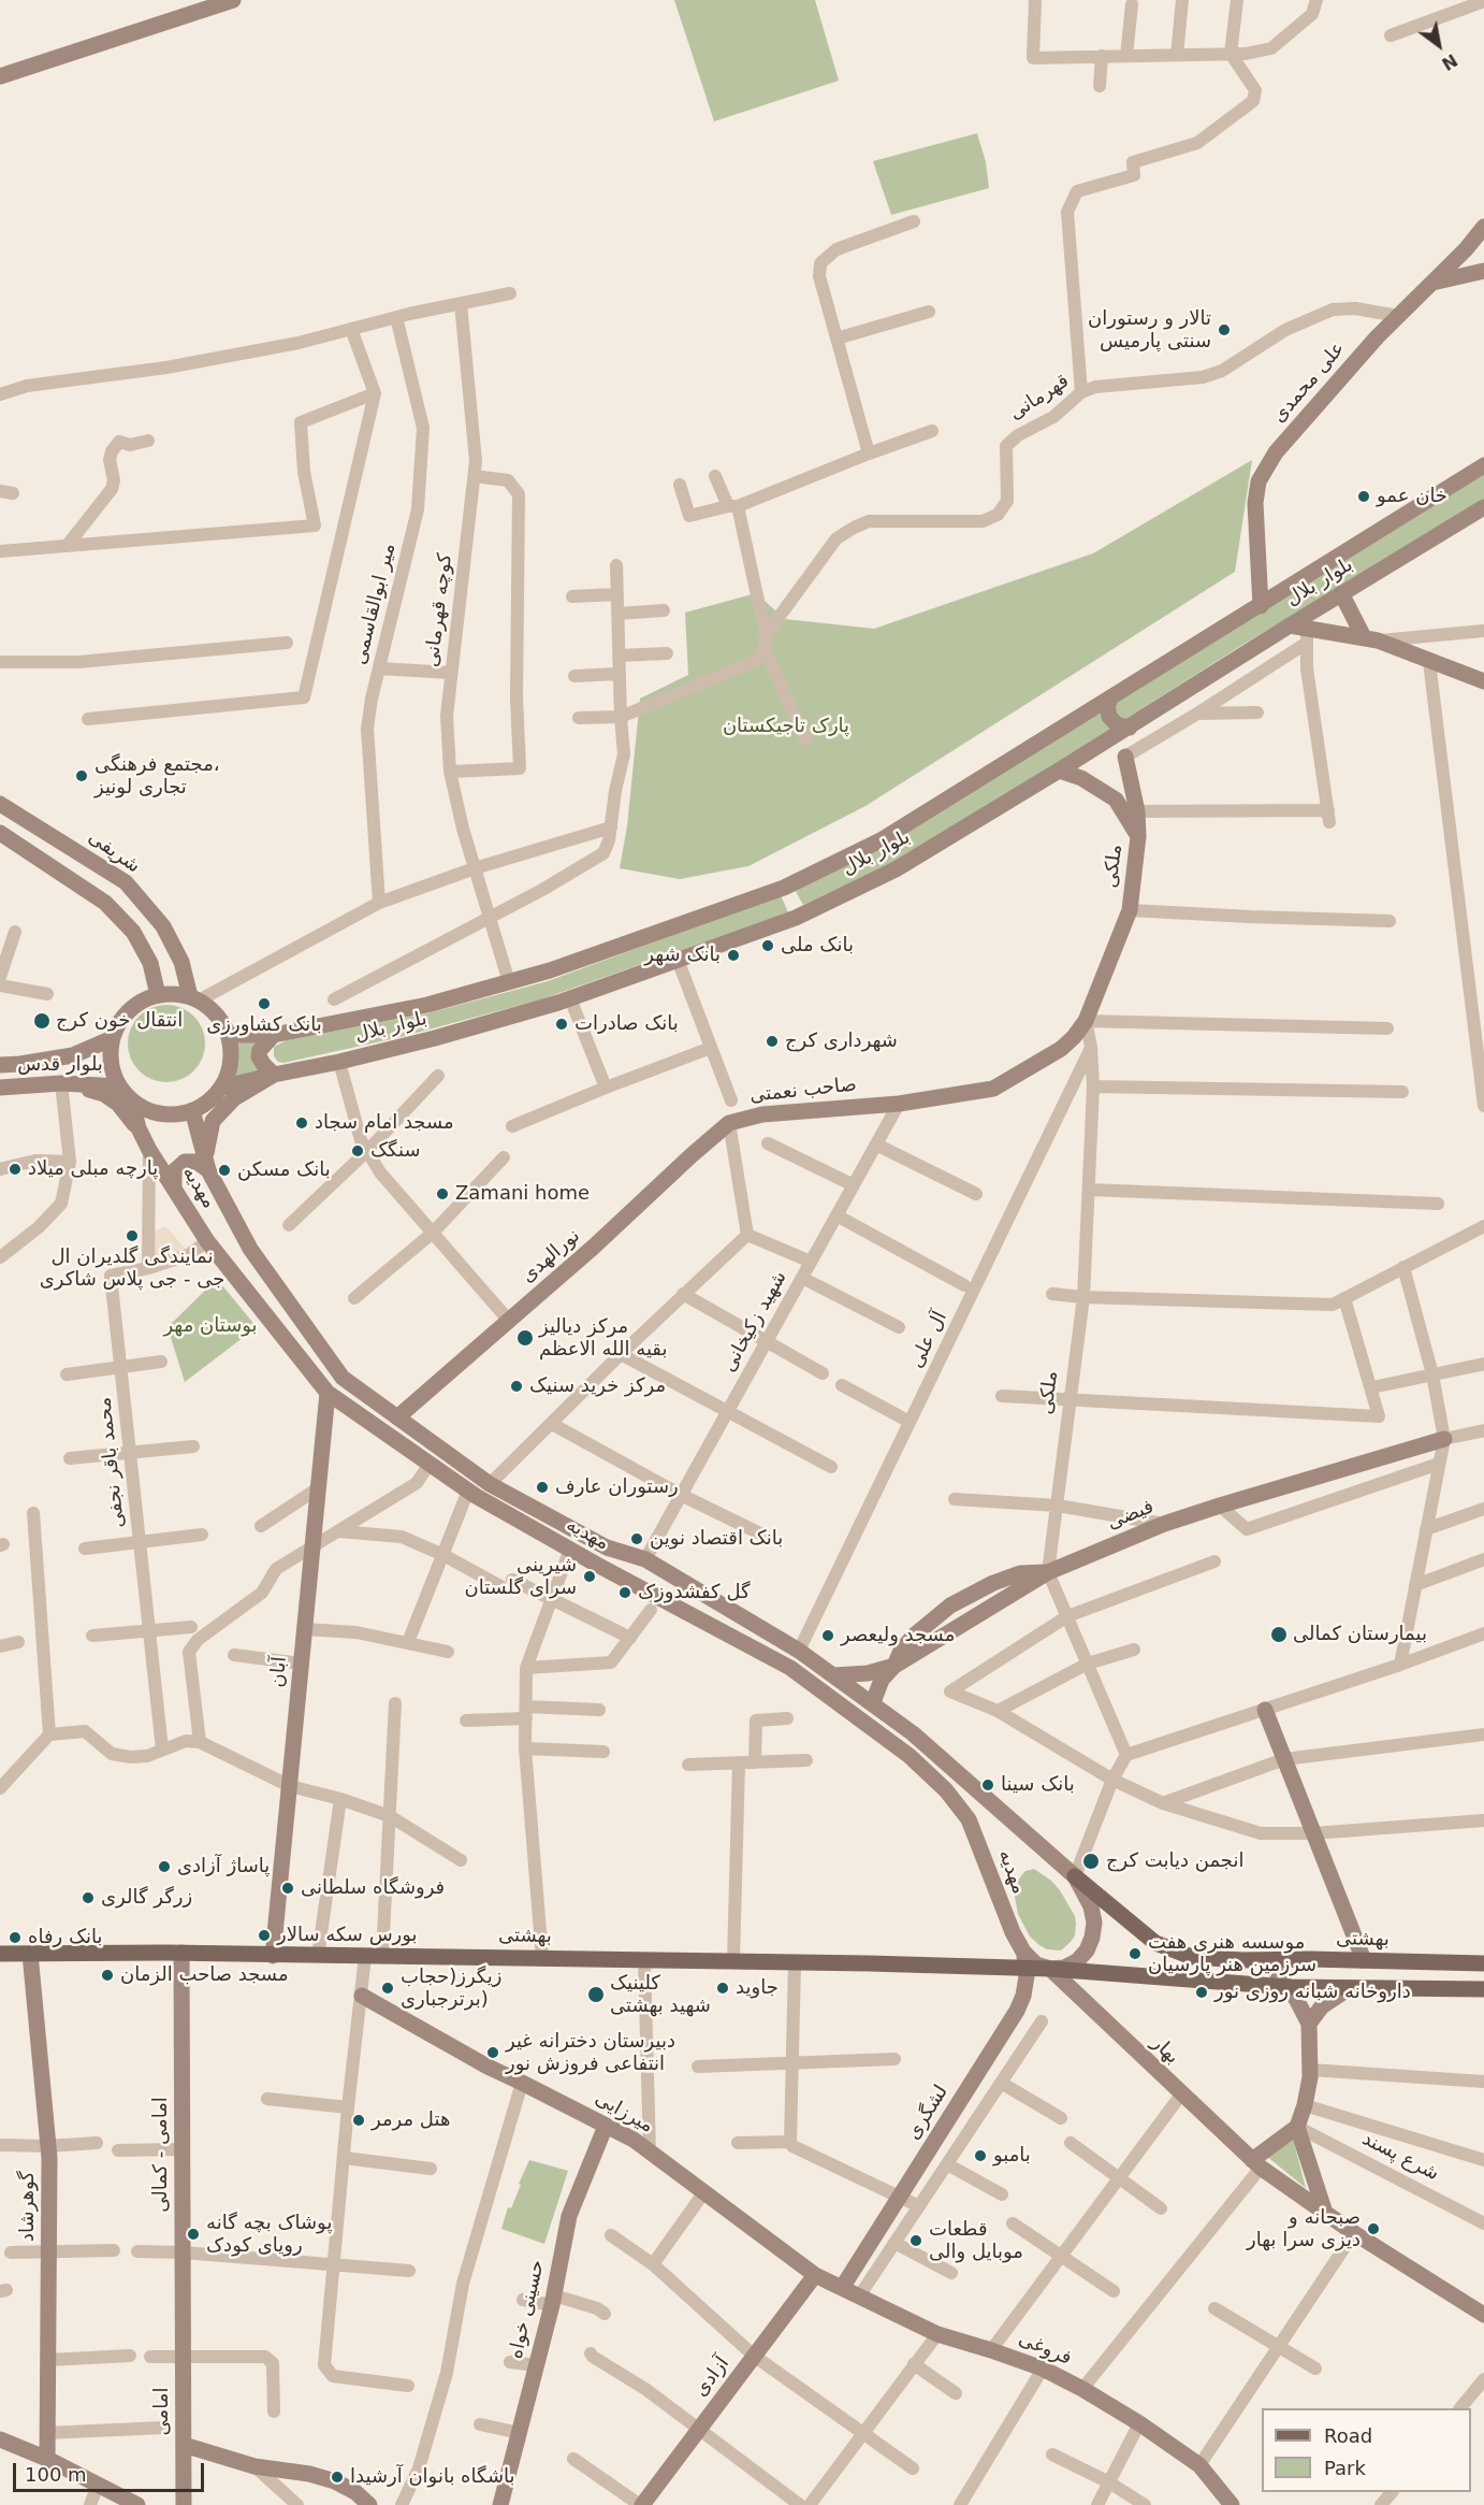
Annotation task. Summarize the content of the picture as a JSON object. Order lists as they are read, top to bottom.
{
  "streets": {
    "main road": [
      "علی محمدی",
      "بلوار بلال",
      "شریفی",
      "ملکی",
      "بلوار قدس",
      "صاحب نعمتی",
      "مهدیه",
      "نورالهدی",
      "فیضی",
      "آبان",
      "بهشتی",
      "بهشتى",
      "بهار",
      "میرزایی",
      "لشگری",
      "امامی - کمالی",
      "گوهرشاد",
      "حسینی خواه",
      "فروغی",
      "آزادی",
      "امامی"
    ],
    "street": [
      "قهرمانی",
      "میر ابوالقاسمی",
      "کوچه قهرمانی",
      "شهید زکیخانی",
      "آل علی",
      "محمد باقر نجفی",
      "شرع پسند"
    ]
  },
  "crossings": [
    ["علی محمدی", "قهرمانی"],
    ["علی محمدی", "بلوار بلال"],
    ["بلوار بلال", "شریفی"],
    ["بلوار بلال", "ملکی"],
    ["بلوار بلال", "بلوار قدس"],
    ["بلوار بلال", "مهدیه"],
    ["شریفی", "بلوار قدس"],
    ["شریفی", "مهدیه"],
    ["ملکی", "صاحب نعمتی"],
    ["ملکی", "آل علی"],
    ["ملکی", "فیضی"],
    ["بلوار قدس", "مهدیه"],
    ["صاحب نعمتی", "نورالهدی"],
    ["صاحب نعمتی", "شهید زکیخانی"],
    ["مهدیه", "نورالهدی"],
    ["مهدیه", "شهید زکیخانی"],
    ["مهدیه", "آل علی"],
    ["مهدیه", "محمد باقر نجفی"],
    ["مهدیه", "آبان"],
    ["مهدیه", "بهشتی"],
    ["مهدیه", "بهشتى"],
    ["مهدیه", "بهار"],
    ["مهدیه", "لشگری"],
    ["آبان", "بهشتی"],
    ["بهشتی", "بهار"],
    ["بهشتی", "لشگری"],
    ["بهشتی", "امامی - کمالی"],
    ["بهشتی", "گوهرشاد"],
    ["میرزایی", "حسینی خواه"],
    ["میرزایی", "فروغی"],
    ["میرزایی", "آزادی"],
    ["لشگری", "فروغی"],
    ["امامی - کمالی", "امامی"],
    ["فروغی", "آزادی"]
  ],
  "parks": ["پارک تاجیکستان", "بوستان مهر"],
  "places": [
    "تالار و رستوران سنتی پارمیس",
    "خان عمو",
    "مجتمع فرهنگی، تجاری لونیز",
    "بانک ملی",
    "بانک شهر",
    "بانک کشاورزی",
    "انتقال خون کرج",
    "بانک صادرات",
    "شهرداری کرج",
    "مسجد امام سجاد",
    "سنگک",
    "پارچه مبلی میلاد",
    "بانک مسکن",
    "Zamani home",
    "نمایندگی گلدیران ال جی - جی پلاس شاکری",
    "مرکز دیالیز بقیه الله الاعظم",
    "مرکز خرید سنیک",
    "رستوران عارف",
    "بانک اقتصاد نوین",
    "شیرینی سرای گلستان",
    "گل کفشدوزک",
    "بیمارستان کمالی",
    "مسجد ولیعصر",
    "بانک سینا",
    "انجمن دیابت کرج",
    "پاساژ آزادی",
    "فروشگاه سلطانی",
    "زرگر گالری",
    "بورس سکه سالار",
    "بانک رفاه",
    "موسسه هنری هفت سرزمین هنر پارسیان",
    "مسجد صاحب الزمان",
    "زیگرز(حجاب برترجباری)",
    "جاوید",
    "داروخانه شبانه روزی نور",
    "کلینیک شهید بهشتی",
    "دبیرستان دخترانه غیر انتفاعی فروزش نور",
    "هتل مرمر",
    "بامبو",
    "صبحانه و دیزی سرا بهار",
    "پوشاک بچه گانه رویای کودک",
    "قطعات موبایل والی",
    "باشگاه بانوان آرشیدا"
  ],
  "legend": ["Road", "Park"],
  "scale_bar": "100 m",
  "north": "bottom right"
}
